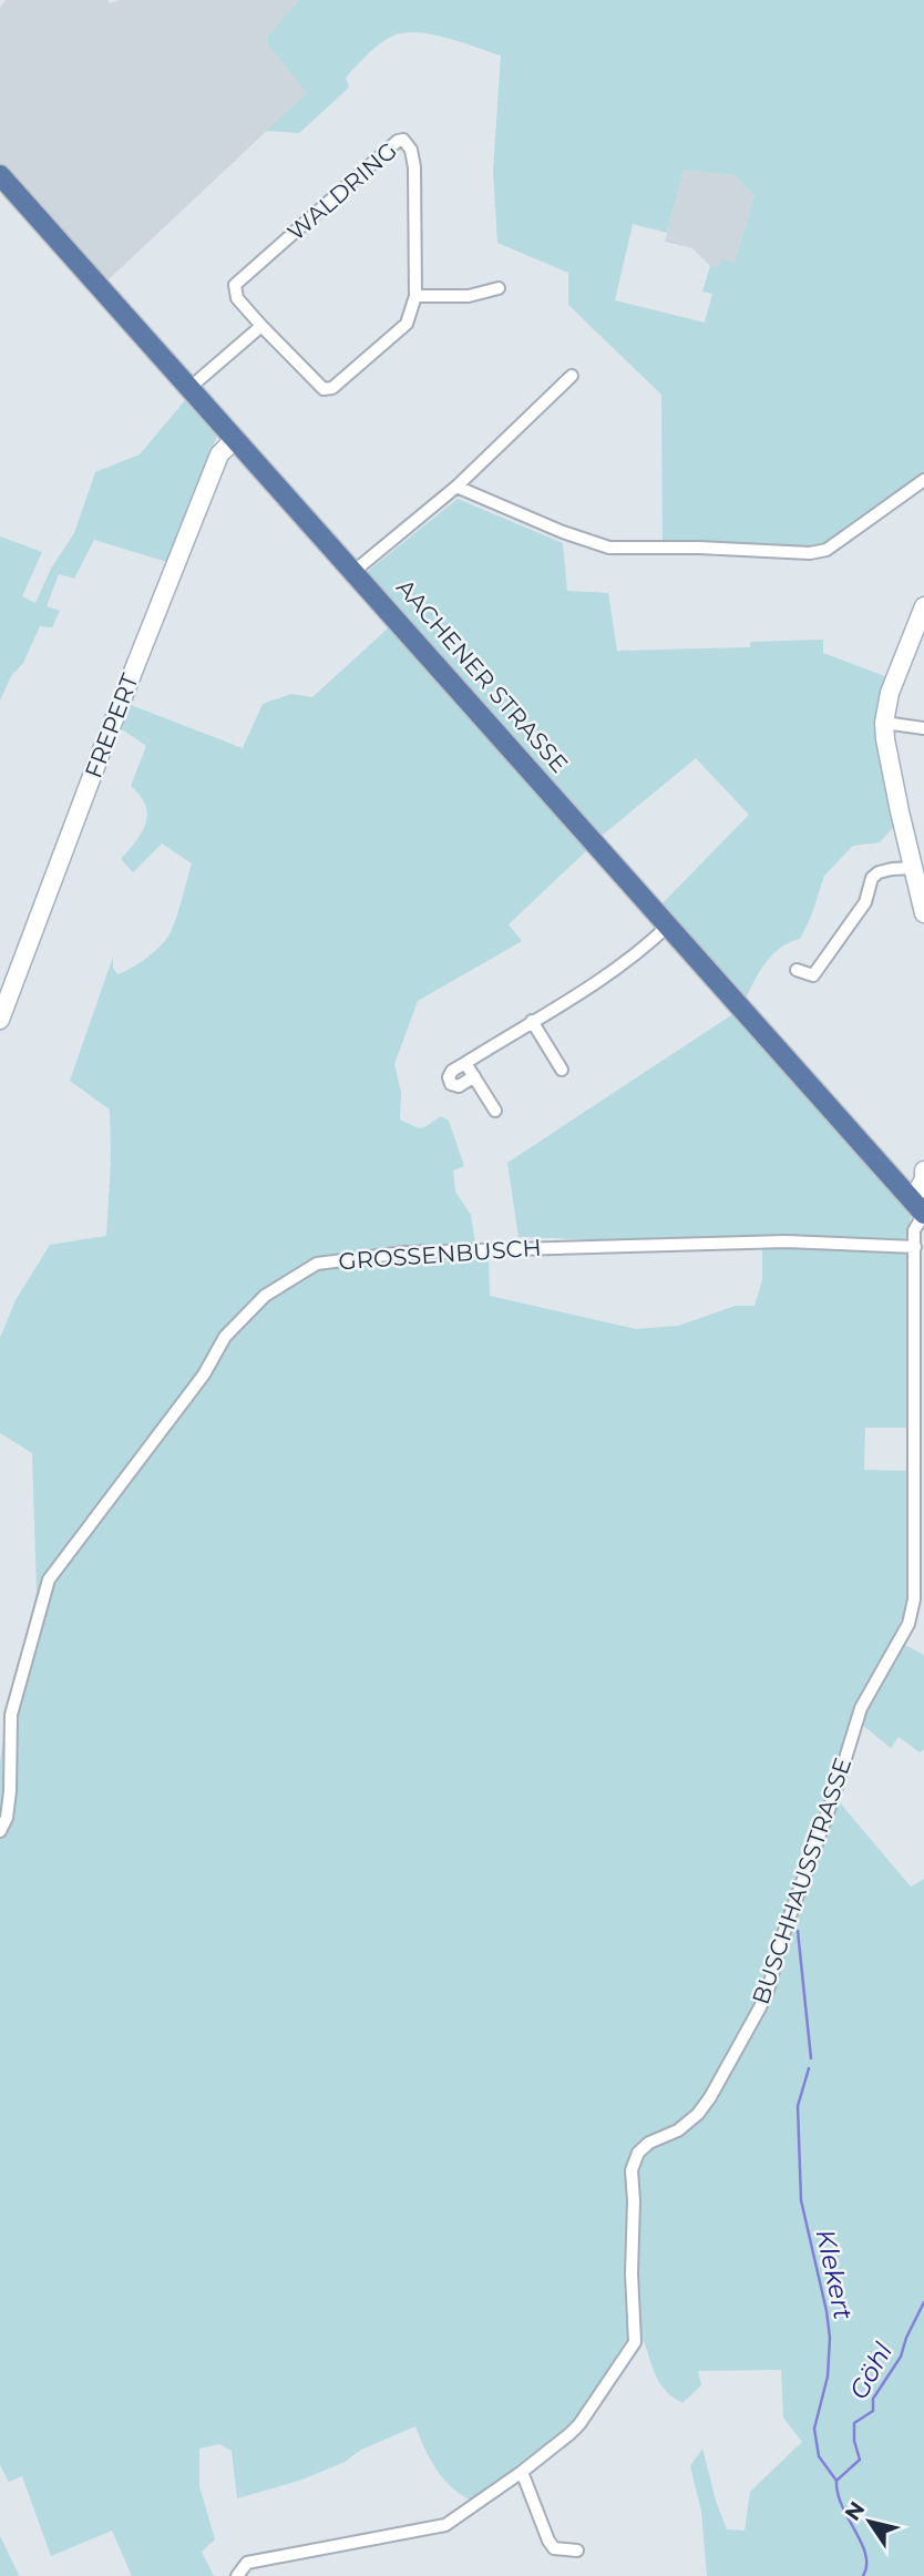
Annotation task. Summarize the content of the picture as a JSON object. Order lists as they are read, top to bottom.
{
  "streets": {
    "main road": ["AACHENER STRASSE"],
    "street": [
      "WALDRING",
      "FREPERT",
      "GROSSENBUSCH",
      "BUSCHHAUSSTRASSE"
    ]
  },
  "crossings": [
    ["AACHENER STRASSE", "FREPERT"],
    ["AACHENER STRASSE", "BUSCHHAUSSTRASSE"],
    ["GROSSENBUSCH", "BUSCHHAUSSTRASSE"]
  ],
  "water": ["Klekert", "Göhl"],
  "north": "top left"
}
